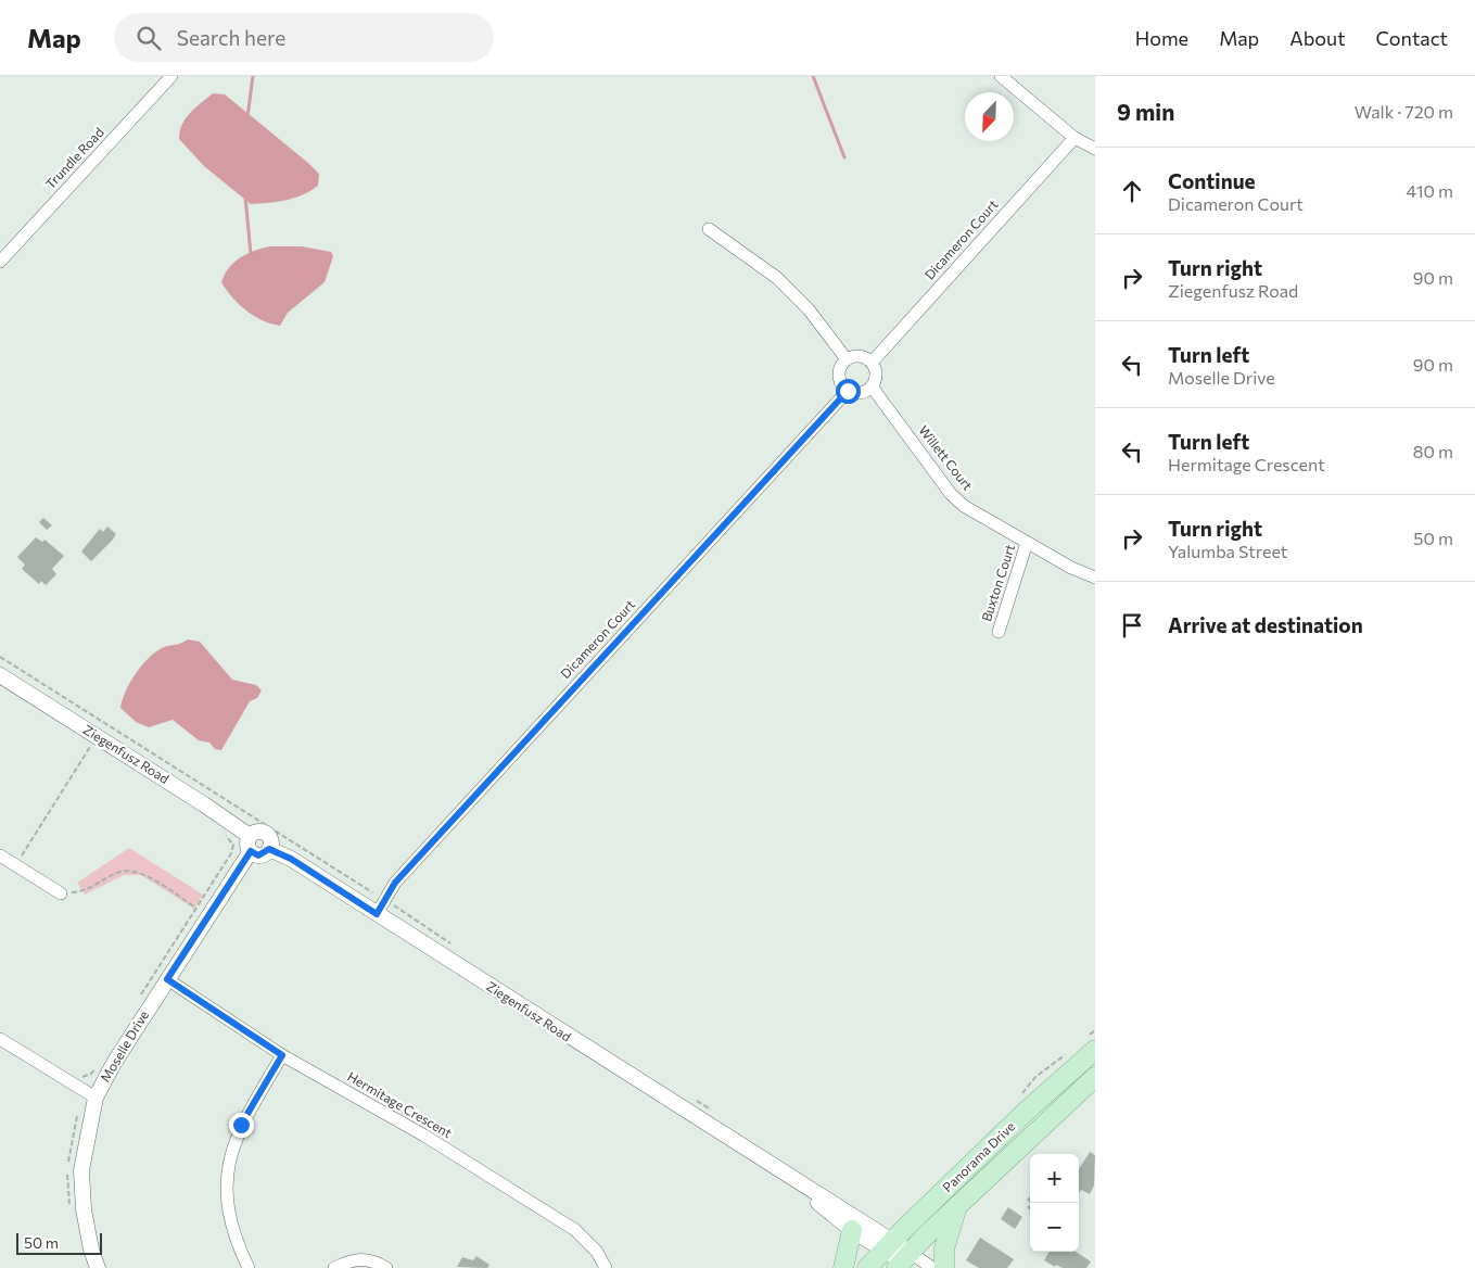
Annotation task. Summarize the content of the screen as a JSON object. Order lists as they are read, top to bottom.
{
  "streets": {
    "main road": ["Panorama Drive"],
    "street": [
      "Trundle Road",
      "Dicameron Court",
      "Willett Court",
      "Buxton Court",
      "Ziegenfusz Road",
      "Moselle Drive",
      "Hermitage Crescent"
    ]
  },
  "crossings": [
    ["Dicameron Court", "Willett Court"],
    ["Dicameron Court", "Ziegenfusz Road"],
    ["Willett Court", "Buxton Court"],
    ["Ziegenfusz Road", "Moselle Drive"],
    ["Ziegenfusz Road", "Panorama Drive"],
    ["Moselle Drive", "Hermitage Crescent"]
  ],
  "scale_bar": "50 m",
  "north": "bottom left",
  "page": {
    "header": "Map",
    "search": "Search here",
    "nav": [
      "Home",
      "Map",
      "About",
      "Contact"
    ],
    "heading": ["9 min", "Walk · 720 m"],
    "list": [
      ["Continue", "Dicameron Court", "410 m"],
      ["Turn right", "Ziegenfusz Road", "90 m"],
      ["Turn left", "Moselle Drive", "90 m"],
      ["Turn left", "Hermitage Crescent", "80 m"],
      ["Turn right", "Yalumba Street", "50 m"],
      "Arrive at destination"
    ],
    "map_buttons": ["+", "−"],
    "scale": "50 m"
  }
}
